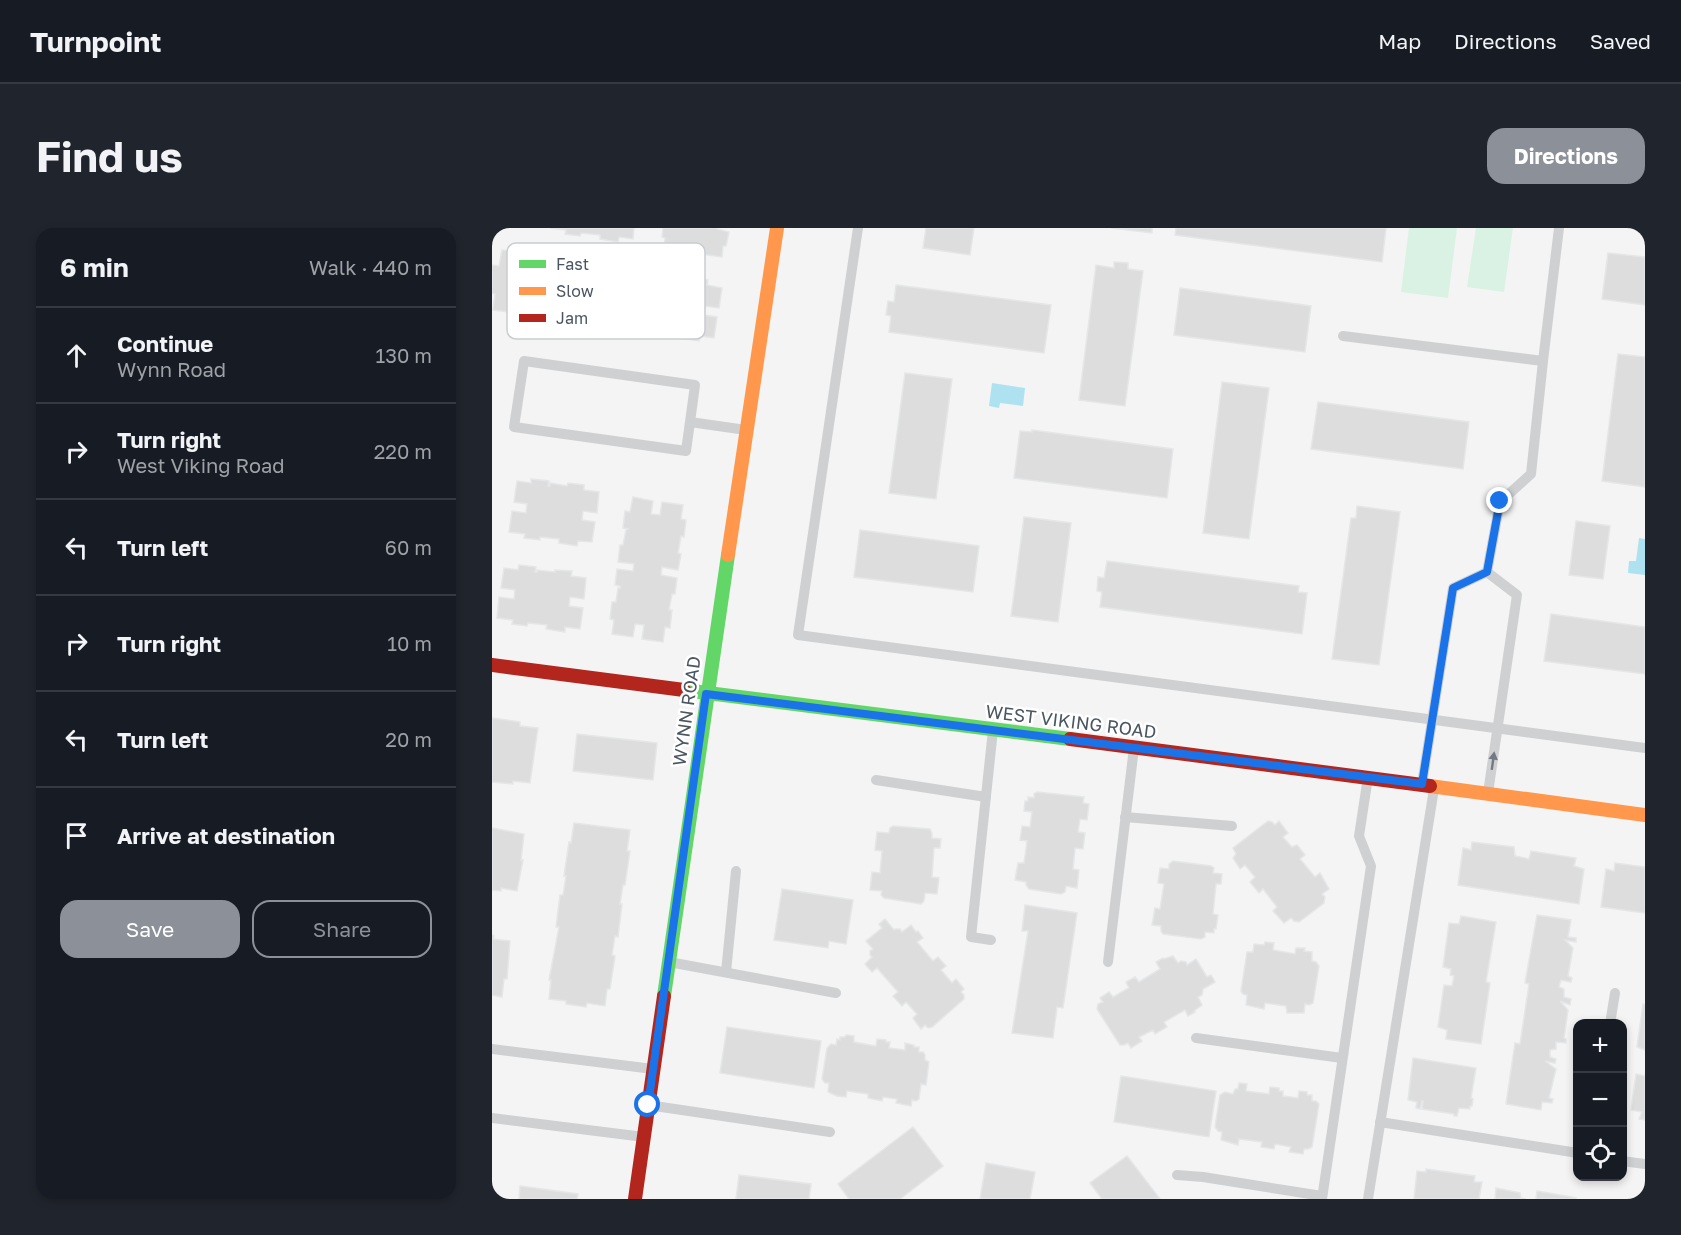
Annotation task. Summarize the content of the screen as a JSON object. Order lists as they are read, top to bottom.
{
  "streets": {
    "street": ["WYNN ROAD", "WEST VIKING ROAD"]
  },
  "crossings": [
    ["WYNN ROAD", "WEST VIKING ROAD"]
  ],
  "legend": ["Fast", "Slow", "Jam"],
  "page": {
    "header": "Turnpoint",
    "nav": ["Map", "Directions", "Saved"],
    "buttons": [
      "Directions",
      ["Save", "Share"]
    ],
    "title": "Find us",
    "heading": ["6 min", "Walk · 440 m"],
    "list": [
      ["Continue", "Wynn Road", "130 m"],
      ["Turn right", "West Viking Road", "220 m"],
      ["Turn left", "60 m"],
      ["Turn right", "10 m"],
      ["Turn left", "20 m"],
      "Arrive at destination"
    ],
    "map_buttons": ["+", "−"]
  }
}
